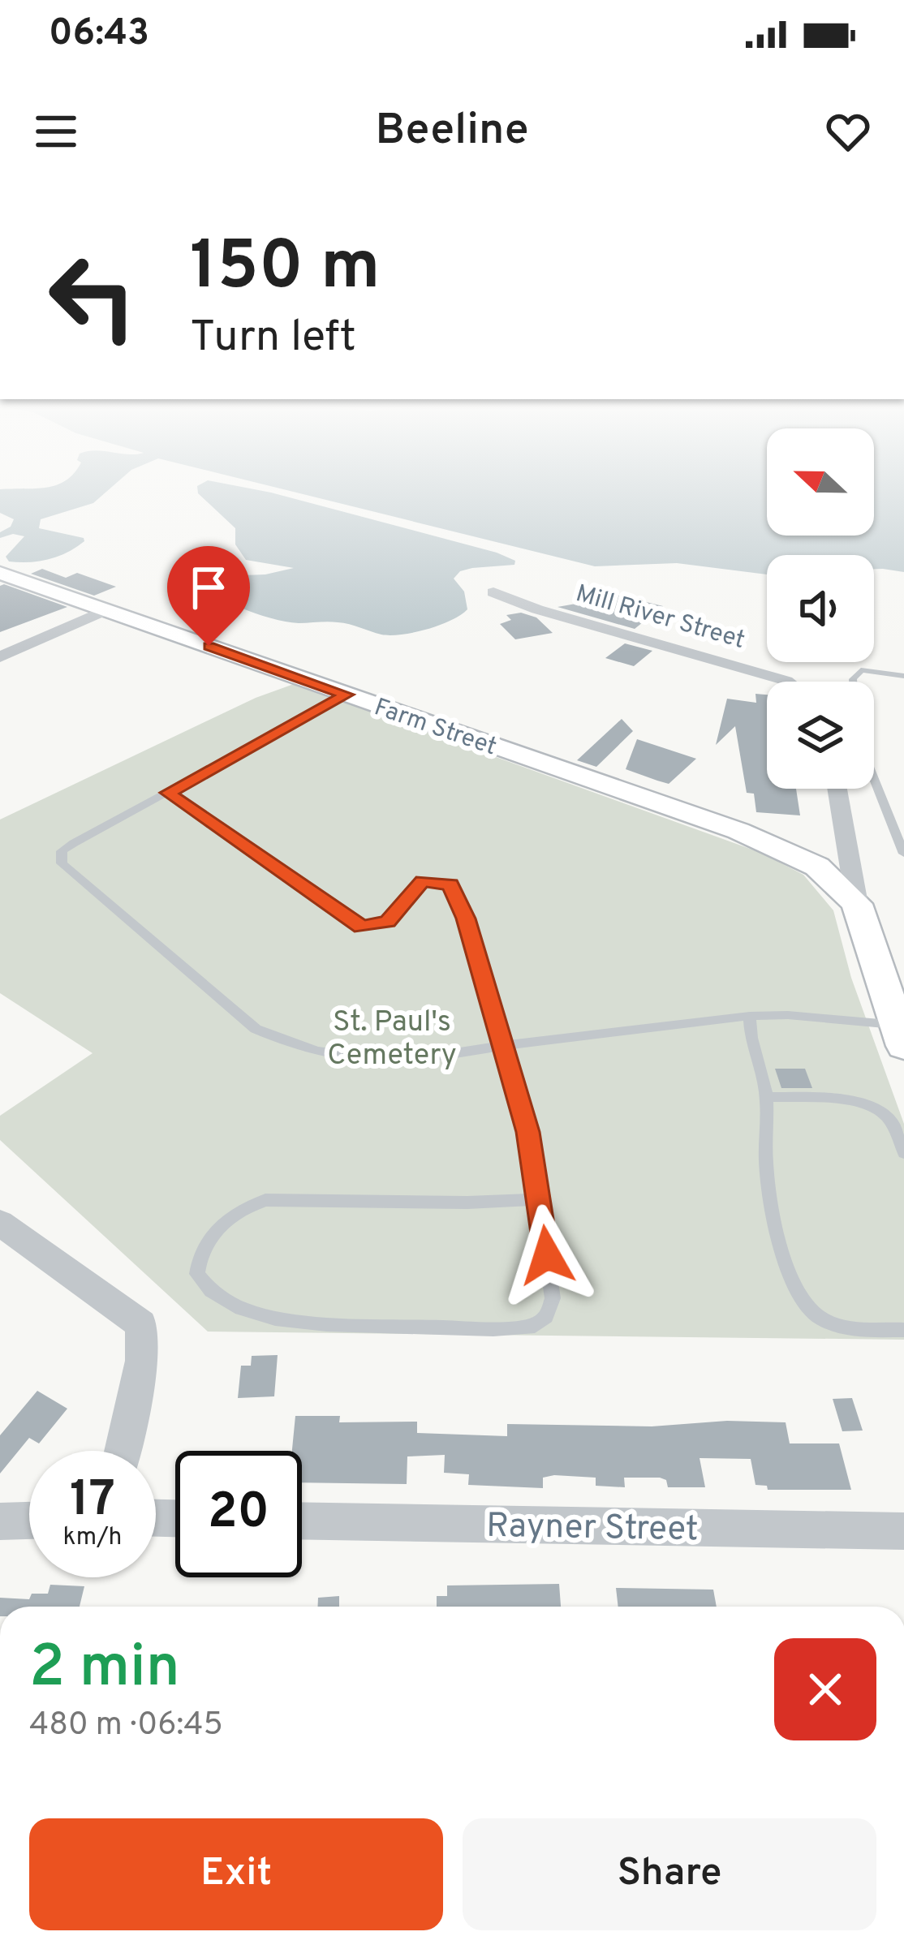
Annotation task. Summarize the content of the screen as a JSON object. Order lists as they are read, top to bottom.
{
  "streets": {
    "street": ["Mill River Street", "Farm Street", "Rayner Street"]
  },
  "parks": ["St. Paul's Cemetery"],
  "north": "left",
  "page": {
    "status": "06:43",
    "header": "Beeline",
    "turn": ["150 m", "Turn left"],
    "speed": "17 km/h",
    "limit": "20",
    "heading": ["2 min", "480 m · 06:45"],
    "buttons": ["Exit", "Share"]
  }
}
